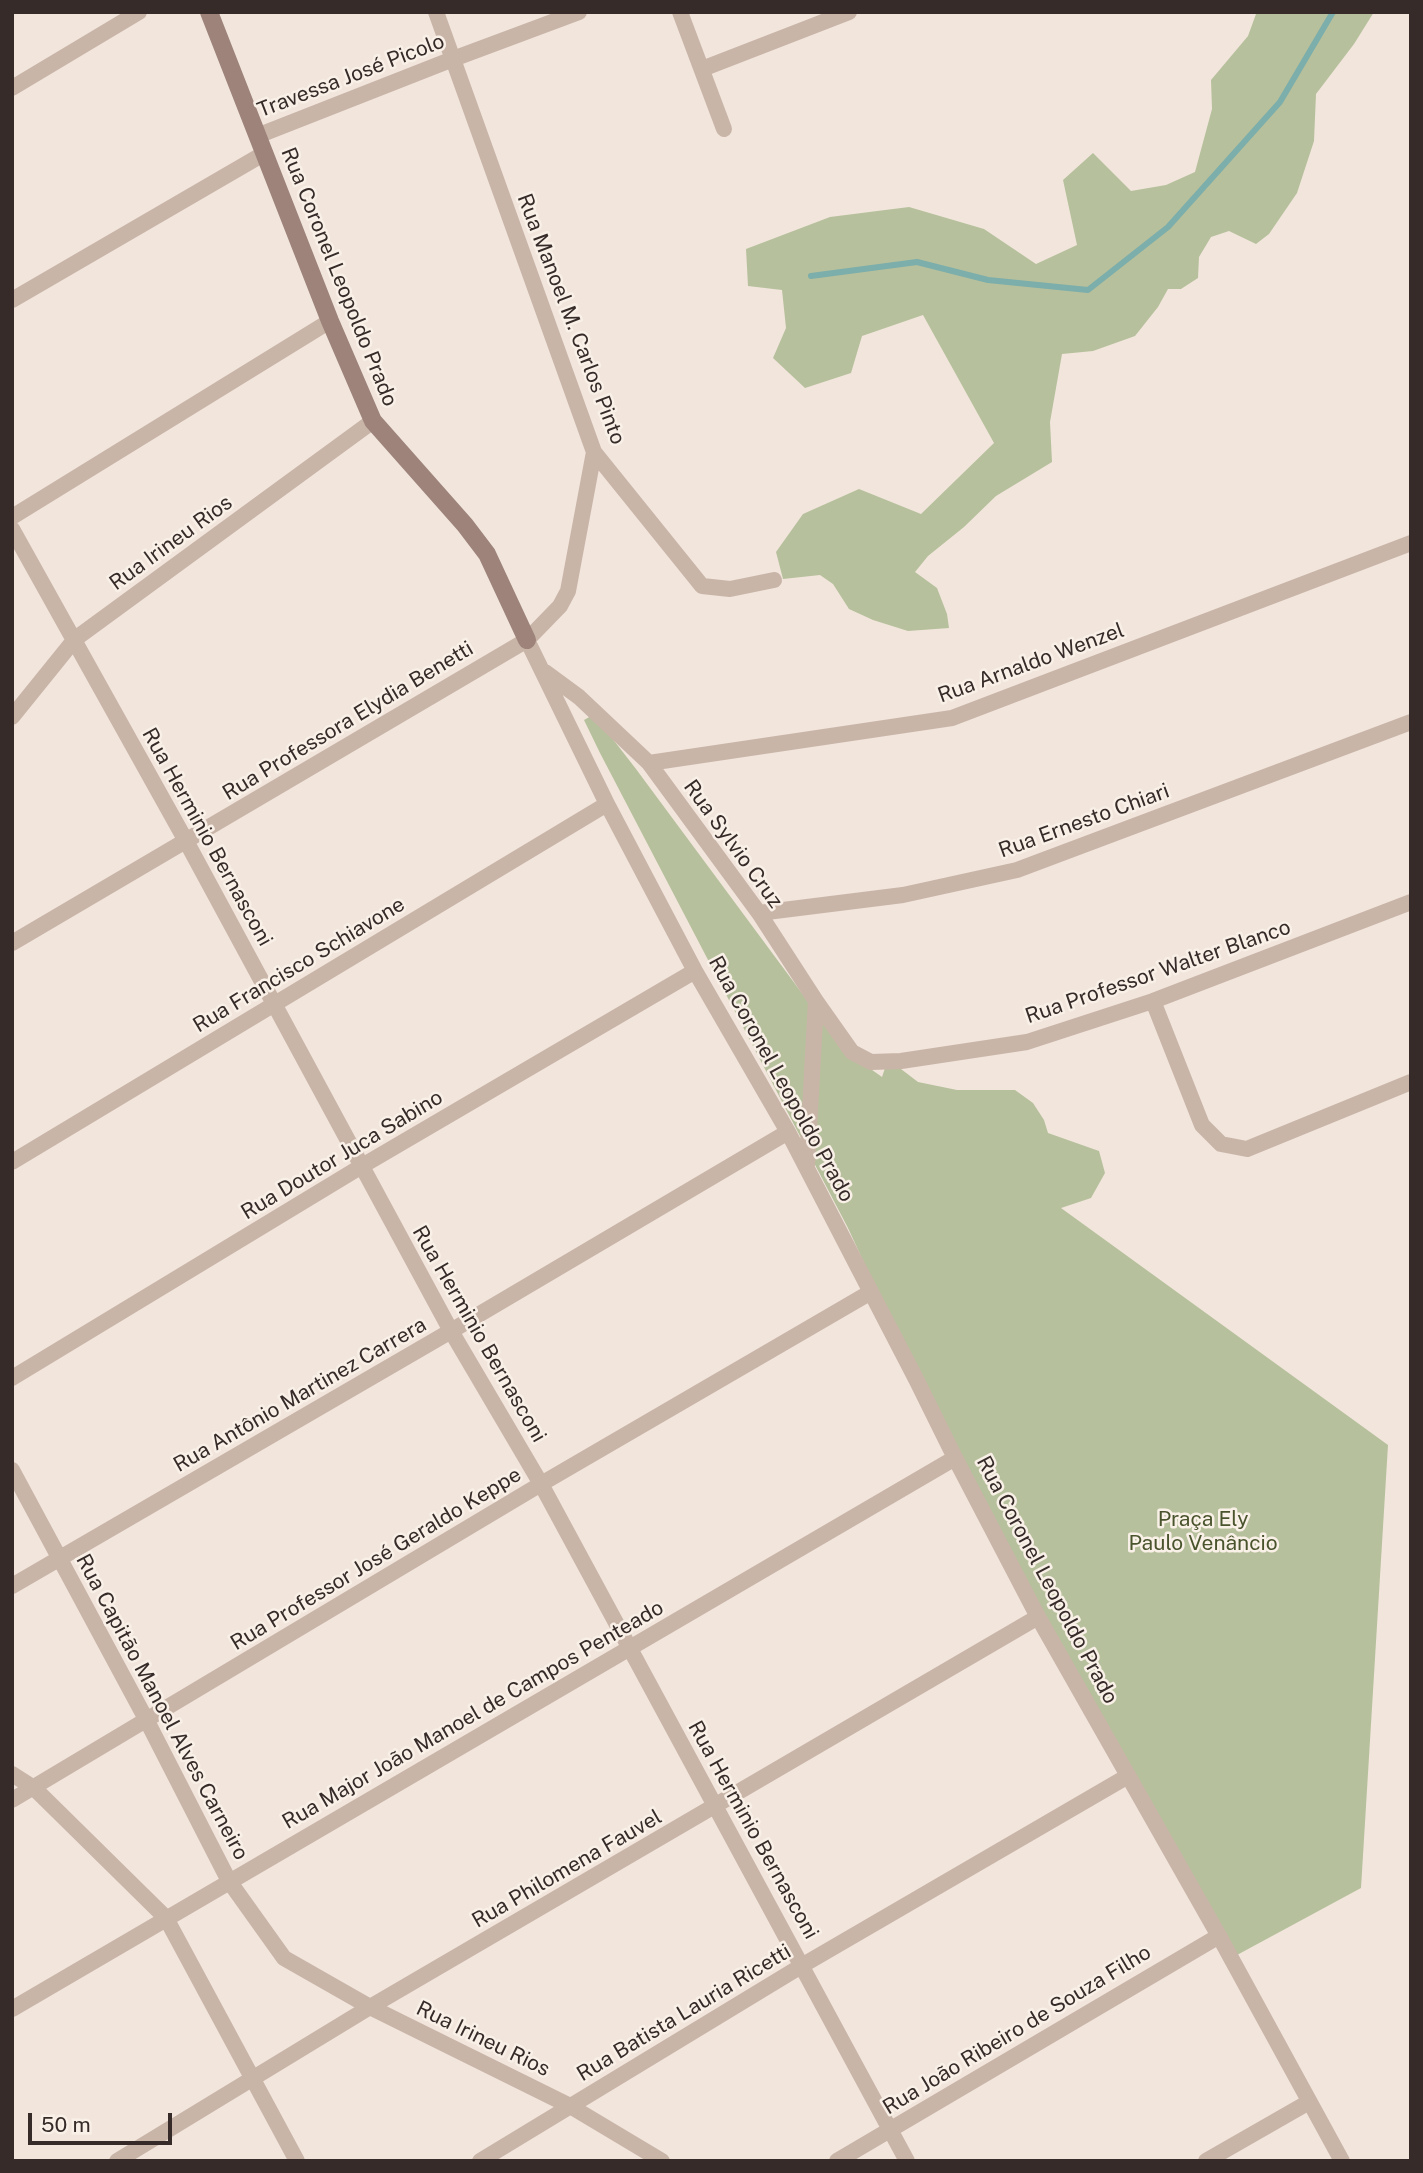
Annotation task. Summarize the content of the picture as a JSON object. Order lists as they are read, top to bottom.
{
  "streets": {
    "street": [
      "Travessa José Picolo",
      "Rua Coronel Leopoldo Prado",
      "Rua Manoel M. Carlos Pinto",
      "Rua Irineu Rios",
      "Rua Arnaldo Wenzel",
      "Rua Professora Elydia Benetti",
      "Rua Ernesto Chiari",
      "Rua Herminio Bernasconi",
      "Rua Sylvio Cruz",
      "Rua Francisco Schiavone",
      "Rua Professor Walter Blanco",
      "Rua Doutor Juca Sabino",
      "Rua Antônio Martinez Carrera",
      "Rua Professor José Geraldo Keppe",
      "Rua Capitão Manoel Alves Carneiro",
      "Rua Major João Manoel de Campos Penteado",
      "Rua Philomena Fauvel",
      "Rua Batista Lauria Ricetti",
      "Rua João Ribeiro de Souza Filho"
    ]
  },
  "crossings": [
    ["Travessa José Picolo", "Rua Coronel Leopoldo Prado"],
    ["Travessa José Picolo", "Rua Manoel M. Carlos Pinto"],
    ["Rua Coronel Leopoldo Prado", "Rua Irineu Rios"],
    ["Rua Coronel Leopoldo Prado", "Rua Professora Elydia Benetti"],
    ["Rua Coronel Leopoldo Prado", "Rua Sylvio Cruz"],
    ["Rua Coronel Leopoldo Prado", "Rua Francisco Schiavone"],
    ["Rua Coronel Leopoldo Prado", "Rua Doutor Juca Sabino"],
    ["Rua Coronel Leopoldo Prado", "Rua Antônio Martinez Carrera"],
    ["Rua Coronel Leopoldo Prado", "Rua Professor José Geraldo Keppe"],
    ["Rua Coronel Leopoldo Prado", "Rua Major João Manoel de Campos Penteado"],
    ["Rua Coronel Leopoldo Prado", "Rua Philomena Fauvel"],
    ["Rua Coronel Leopoldo Prado", "Rua Batista Lauria Ricetti"],
    ["Rua Coronel Leopoldo Prado", "Rua João Ribeiro de Souza Filho"],
    ["Rua Manoel M. Carlos Pinto", "Rua Professora Elydia Benetti"],
    ["Rua Irineu Rios", "Rua Herminio Bernasconi"],
    ["Rua Irineu Rios", "Rua Capitão Manoel Alves Carneiro"],
    ["Rua Irineu Rios", "Rua Philomena Fauvel"],
    ["Rua Irineu Rios", "Rua Batista Lauria Ricetti"],
    ["Rua Arnaldo Wenzel", "Rua Sylvio Cruz"],
    ["Rua Professora Elydia Benetti", "Rua Herminio Bernasconi"],
    ["Rua Ernesto Chiari", "Rua Sylvio Cruz"],
    ["Rua Herminio Bernasconi", "Rua Francisco Schiavone"],
    ["Rua Herminio Bernasconi", "Rua Doutor Juca Sabino"],
    ["Rua Herminio Bernasconi", "Rua Antônio Martinez Carrera"],
    ["Rua Herminio Bernasconi", "Rua Professor José Geraldo Keppe"],
    ["Rua Herminio Bernasconi", "Rua Major João Manoel de Campos Penteado"],
    ["Rua Herminio Bernasconi", "Rua Philomena Fauvel"],
    ["Rua Herminio Bernasconi", "Rua Batista Lauria Ricetti"],
    ["Rua Herminio Bernasconi", "Rua João Ribeiro de Souza Filho"],
    ["Rua Sylvio Cruz", "Rua Professor Walter Blanco"],
    ["Rua Antônio Martinez Carrera", "Rua Capitão Manoel Alves Carneiro"],
    ["Rua Professor José Geraldo Keppe", "Rua Capitão Manoel Alves Carneiro"],
    ["Rua Capitão Manoel Alves Carneiro", "Rua Major João Manoel de Campos Penteado"]
  ],
  "parks": ["Praça Ely Paulo Venâncio"],
  "scale_bar": "50 m"
}
